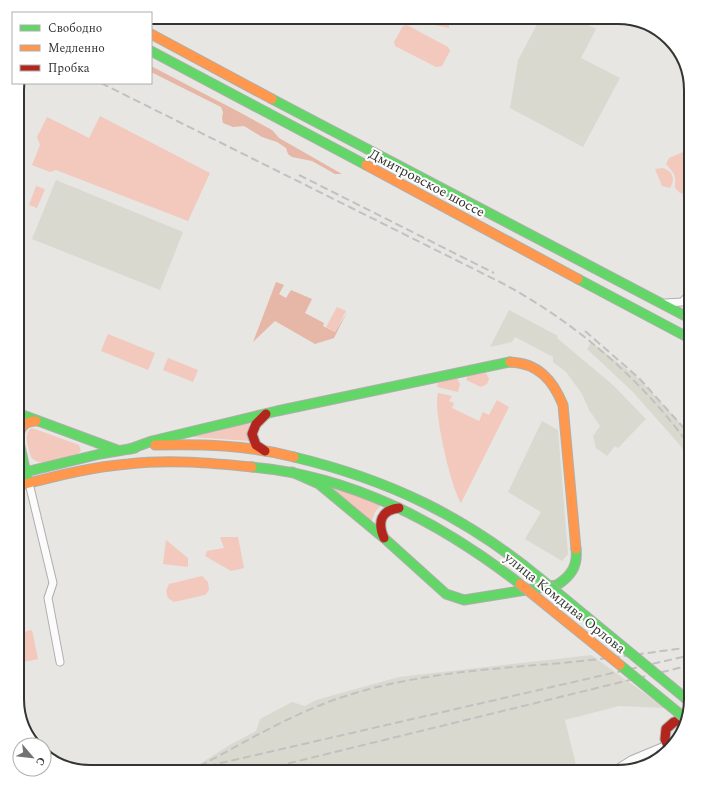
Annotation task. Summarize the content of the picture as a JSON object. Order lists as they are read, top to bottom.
{
  "streets": {
    "main road": ["Дмитровское шоссе", "улица Комдива Орлова"]
  },
  "legend": ["Свободно", "Медленно", "Пробка"],
  "north": "bottom right"
}
